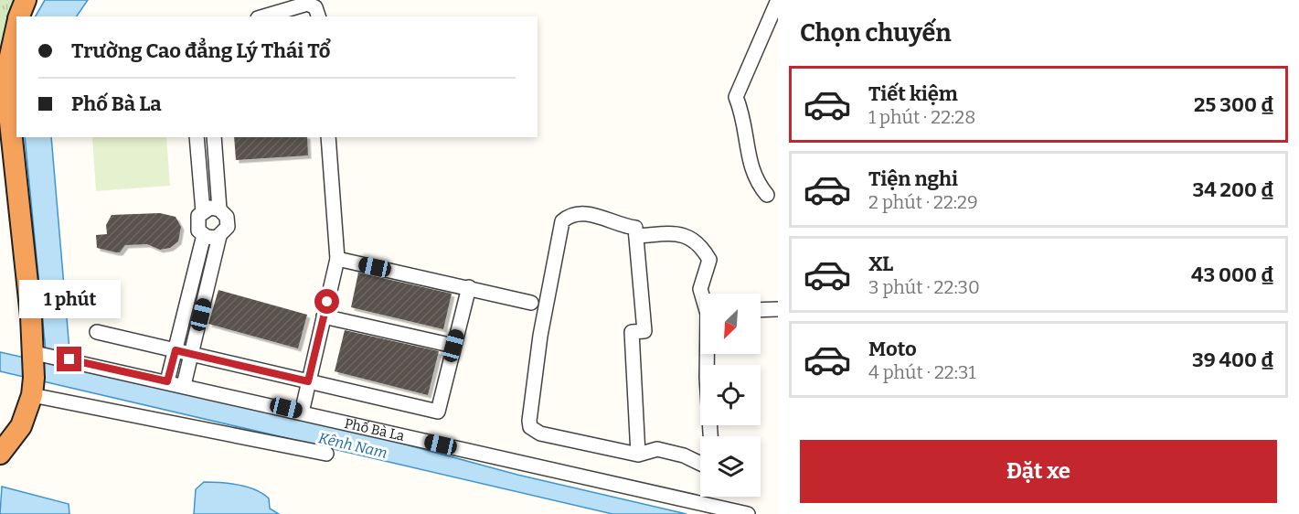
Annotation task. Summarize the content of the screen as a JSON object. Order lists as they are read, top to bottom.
{
  "streets": {
    "street": ["Phố Bà La"]
  },
  "water": ["Kênh Nam"],
  "north": "bottom left",
  "page": {
    "heading": "Chọn chuyến",
    "banner": ["Trường Cao đẳng Lý Thái Tổ", "Phố Bà La"],
    "list": [
      {
        "name": "Tiết kiệm",
        "note": "1 phút · 22:28",
        "value": "25 300 ₫"
      },
      {
        "name": "Tiện nghi",
        "note": "2 phút · 22:29",
        "value": "34 200 ₫"
      },
      {
        "name": "XL",
        "note": "3 phút · 22:30",
        "value": "43 000 ₫"
      },
      {
        "name": "Moto",
        "note": "4 phút · 22:31",
        "value": "39 400 ₫"
      }
    ],
    "bubble": "1 phút",
    "buttons": "Đặt xe"
  }
}
